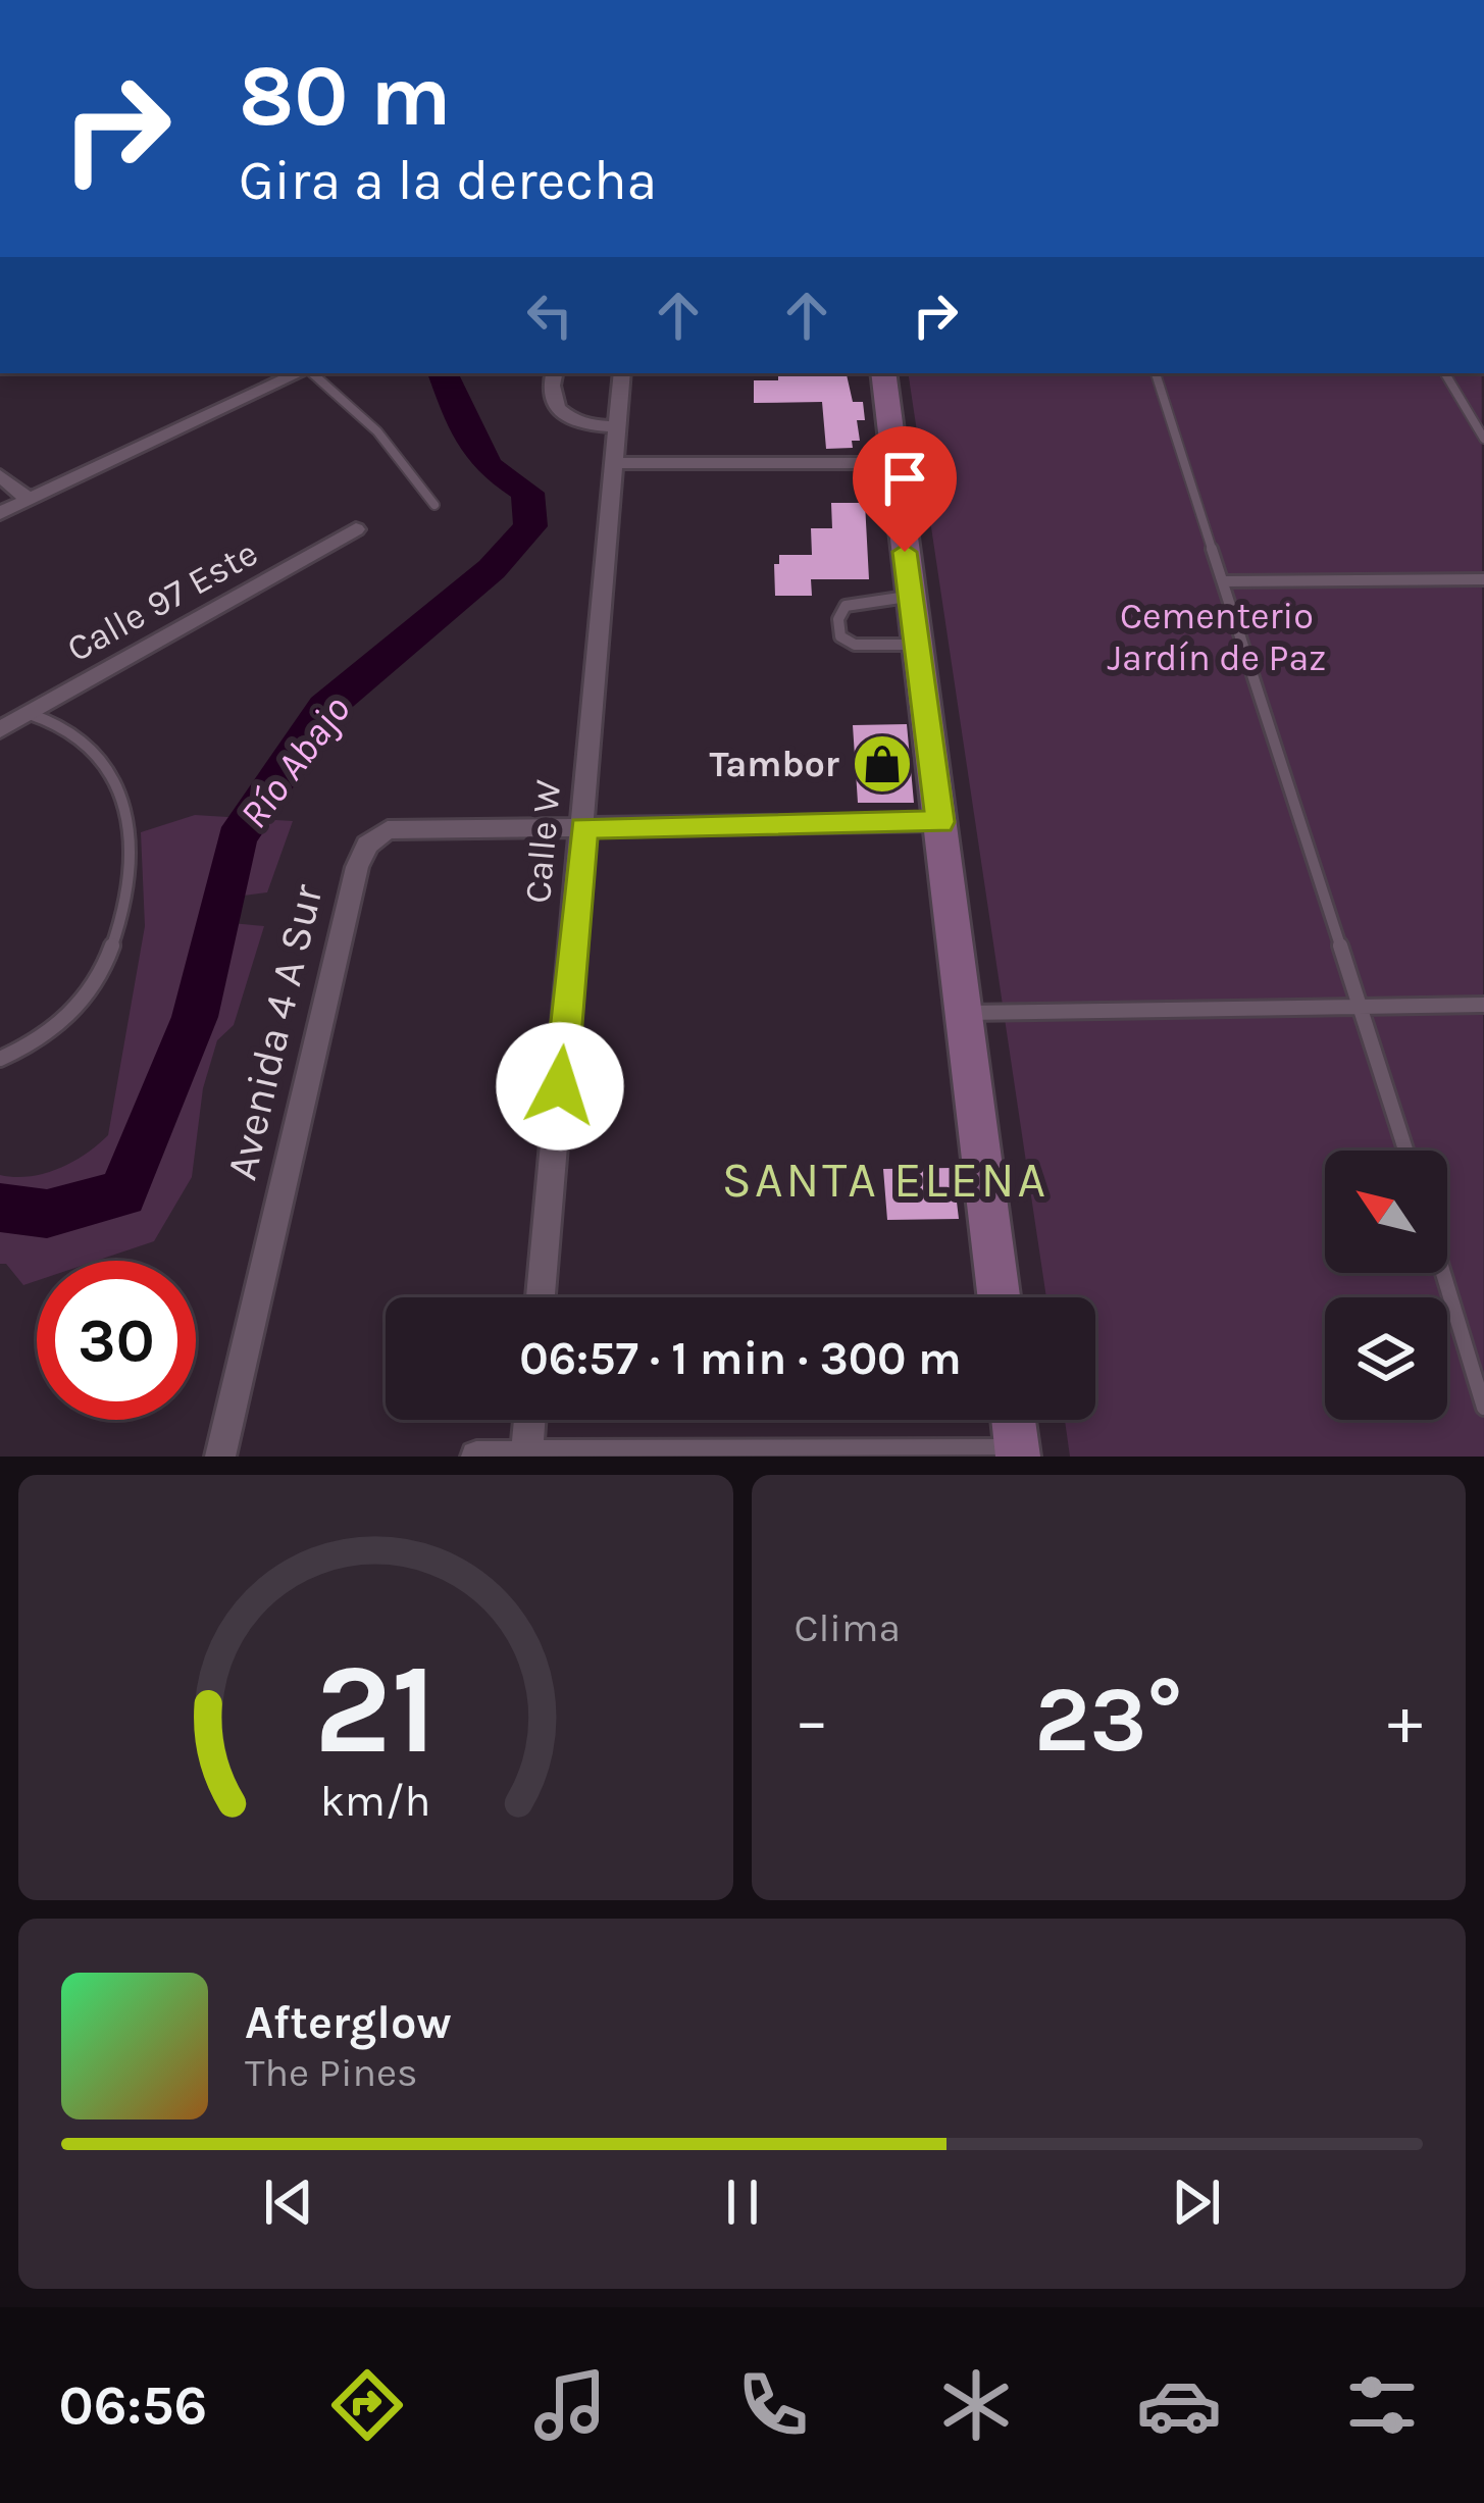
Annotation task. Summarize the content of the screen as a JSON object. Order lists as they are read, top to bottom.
{
  "streets": {
    "street": ["Calle 97 Este", "Calle W", "Avenida 4 A Sur"]
  },
  "crossings": [
    ["Calle W", "Avenida 4 A Sur"]
  ],
  "districts": ["SANTA ELENA"],
  "water": ["Río Abajo"],
  "parks": ["Cementerio Jardín de Paz"],
  "places": {
    "shop": ["Tambor"]
  },
  "north": "top left",
  "page": {
    "turn": ["80 m", "Gira a la derecha"],
    "limit": "30",
    "trip": "06:57 · 1 min · 300 m",
    "tile": "Clima",
    "heat": ["−", "23°", "+"],
    "song": ["Afterglow", "The Pines"],
    "tabs": "06:56",
    "gauge": ["21", "km/h"]
  }
}
